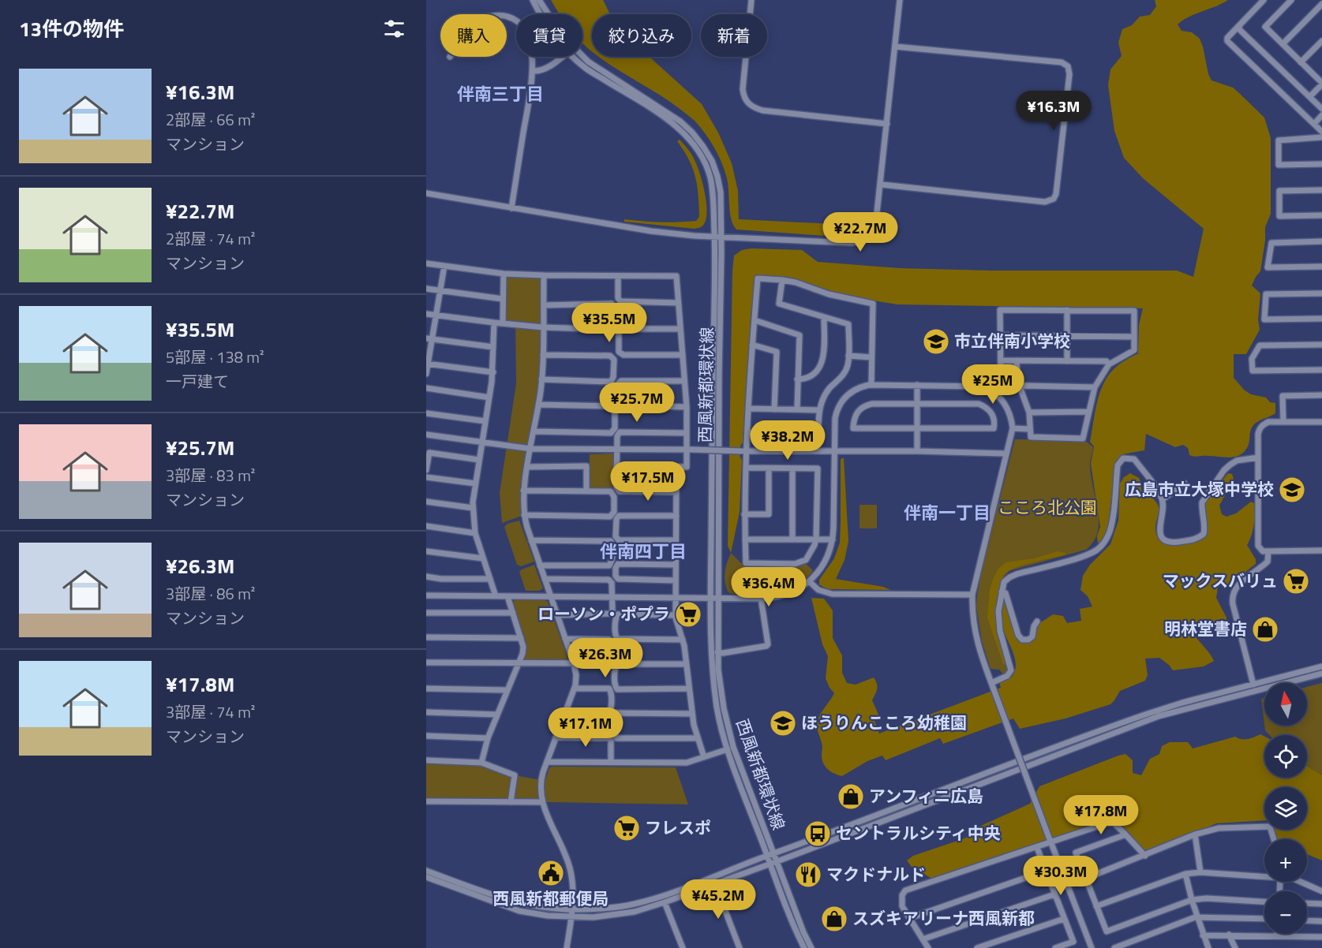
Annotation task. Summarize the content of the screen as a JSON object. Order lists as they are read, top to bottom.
{
  "streets": {
    "street": ["西風新都環状線"]
  },
  "districts": ["伴南三丁目", "伴南一丁目", "伴南四丁目"],
  "parks": ["こころ北公園"],
  "places": {
    "school or university": ["市立伴南小学校", "広島市立大塚中学校", "ほうりんこころ幼稚園"],
    "supermarket": ["マックスバリュ", "ローソン・ポプラ", "フレスポ"],
    "shop": ["明林堂書店", "アンフィニ広島", "スズキアリーナ西風新都"],
    "bus stop": ["セントラルシティ中央"],
    "public building": ["西風新都郵便局"],
    "restaurant": ["マクドナルド"]
  },
  "north": "top",
  "page": {
    "heading": "13件の物件",
    "chip": [
      "購入",
      "賃貸",
      "絞り込み",
      "新着"
    ],
    "list": [
      {
        "name": "¥16.3M",
        "note": "2部屋 · 66 m² · マンション"
      },
      {
        "name": "¥22.7M",
        "note": "2部屋 · 74 m² · マンション"
      },
      {
        "name": "¥35.5M",
        "note": "5部屋 · 138 m² · 一戸建て"
      },
      {
        "name": "¥25.7M",
        "note": "3部屋 · 83 m² · マンション"
      },
      {
        "name": "¥26.3M",
        "note": "3部屋 · 86 m² · マンション"
      },
      {
        "name": "¥17.8M",
        "note": "3部屋 · 74 m² · マンション"
      }
    ],
    "price": [
      "¥16.3M",
      "¥22.7M",
      "¥35.5M",
      "¥25M",
      "¥25.7M",
      "¥38.2M",
      "¥17.5M",
      "¥36.4M",
      "¥26.3M",
      "¥17.1M",
      "¥17.8M",
      "¥30.3M",
      "¥45.2M"
    ],
    "map_buttons": ["+", "−"]
  }
}
